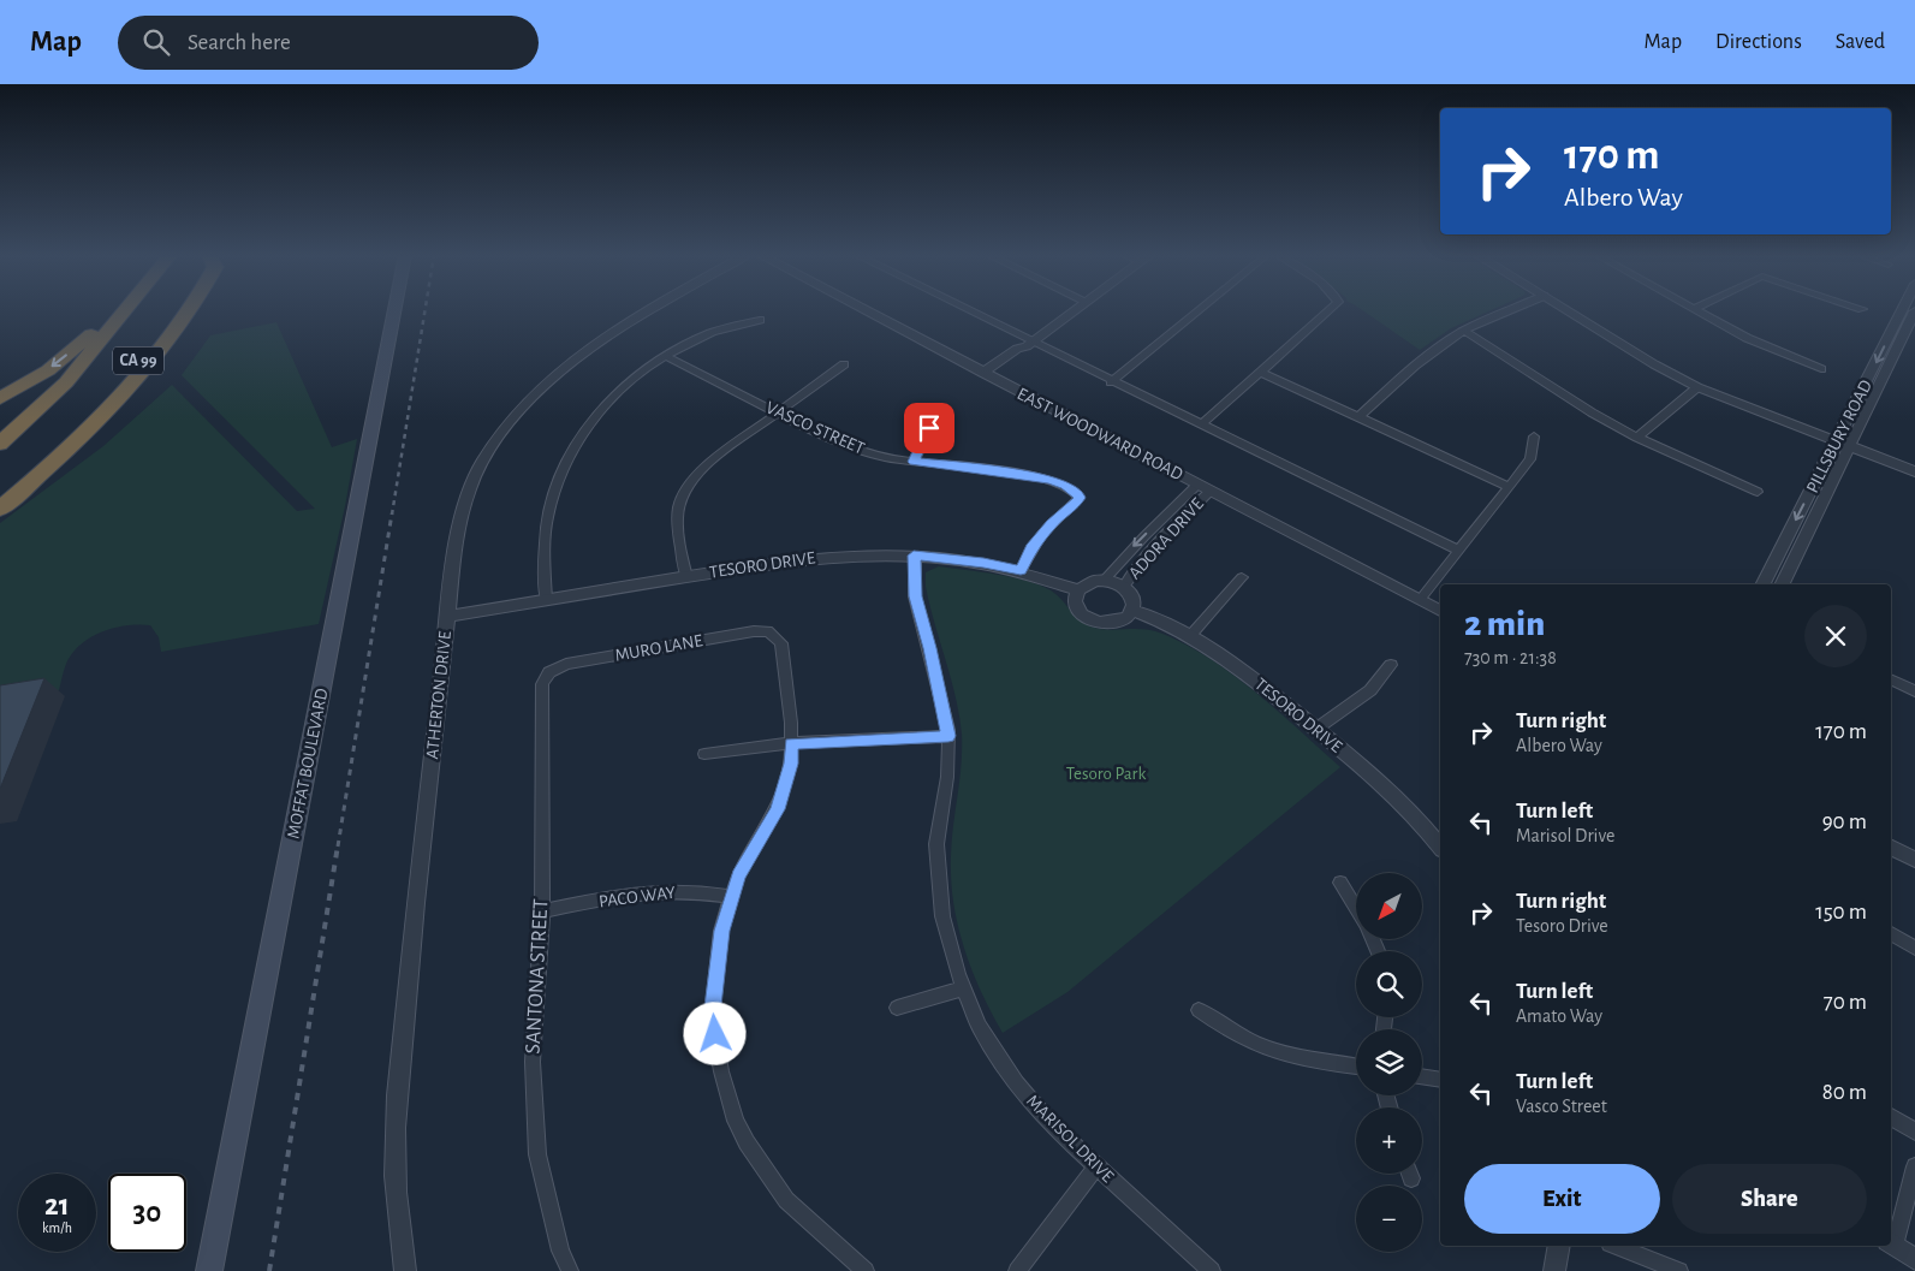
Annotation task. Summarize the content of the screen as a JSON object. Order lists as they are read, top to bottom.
{
  "streets": {
    "highway": ["CA 99"],
    "main road": ["MOFFAT BOULEVARD"],
    "street": [
      "VASCO STREET",
      "EAST WOODWARD ROAD",
      "PILLSBURY ROAD",
      "ADORA DRIVE",
      "TESORO DRIVE",
      "MURO LANE",
      "ATHERTON DRIVE",
      "PACO WAY",
      "SANTONA STREET",
      "MARISOL DRIVE"
    ]
  },
  "crossings": [
    ["VASCO STREET", "TESORO DRIVE"],
    ["EAST WOODWARD ROAD", "ADORA DRIVE"],
    ["ADORA DRIVE", "TESORO DRIVE"],
    ["TESORO DRIVE", "ATHERTON DRIVE"],
    ["TESORO DRIVE", "MARISOL DRIVE"],
    ["MURO LANE", "SANTONA STREET"],
    ["PACO WAY", "SANTONA STREET"]
  ],
  "parks": ["Tesoro Park"],
  "north": "bottom left",
  "page": {
    "header": "Map",
    "search": "Search here",
    "nav": ["Map", "Directions", "Saved"],
    "turn": ["170 m", "Albero Way"],
    "heading": ["2 min", "730 m · 21:38"],
    "list": [
      {
        "name": "Turn right",
        "note": "Albero Way",
        "value": "170 m"
      },
      {
        "name": "Turn left",
        "note": "Marisol Drive",
        "value": "90 m"
      },
      {
        "name": "Turn right",
        "note": "Tesoro Drive",
        "value": "150 m"
      },
      {
        "name": "Turn left",
        "note": "Amato Way",
        "value": "70 m"
      },
      {
        "name": "Turn left",
        "note": "Vasco Street",
        "value": "80 m"
      }
    ],
    "map_buttons": ["+", "−"],
    "buttons": ["Exit", "Share"],
    "speed": "21 km/h",
    "limit": "30"
  }
}
